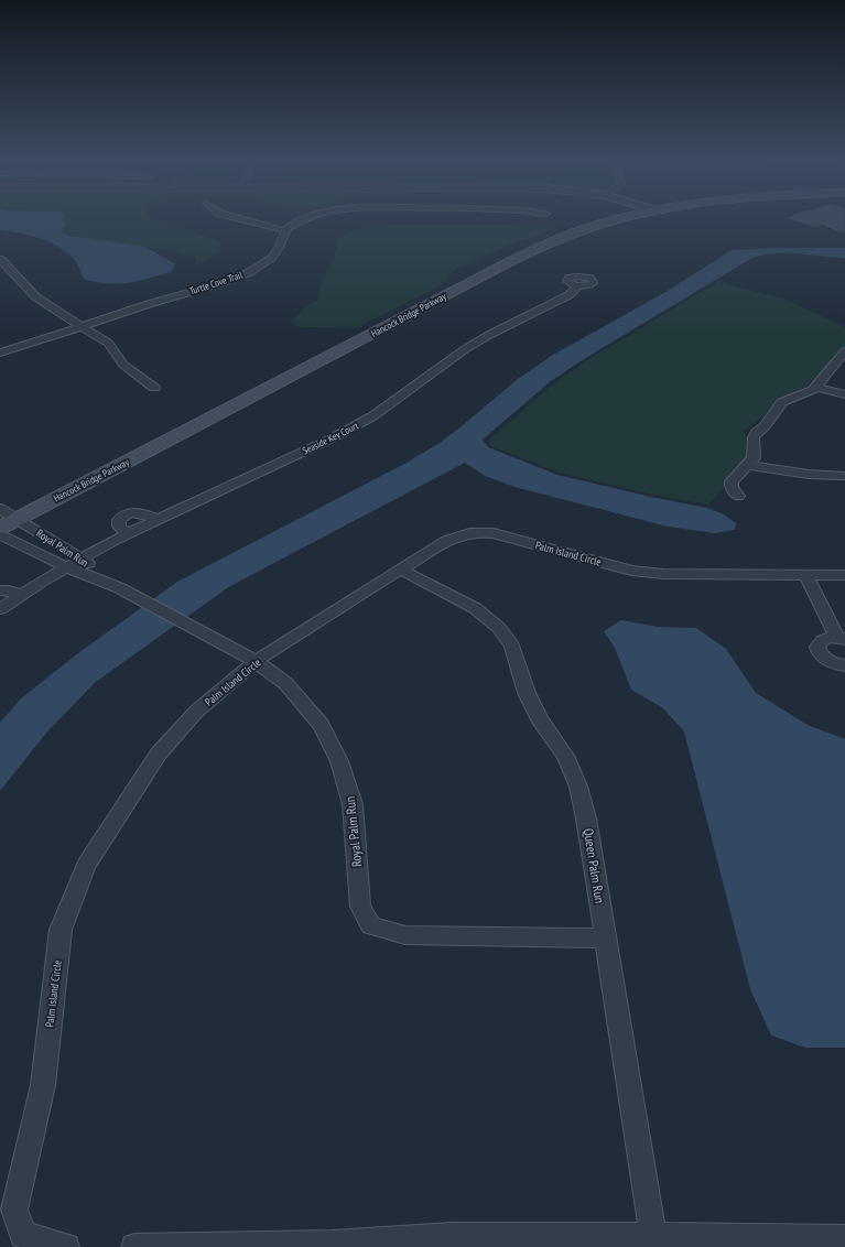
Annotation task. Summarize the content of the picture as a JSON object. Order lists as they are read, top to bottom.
{
  "streets": {
    "main road": ["Hancock Bridge Parkway"],
    "street": [
      "Turtle Cove Trail",
      "Seaside Key Court",
      "Royal Palm Run",
      "Palm Island Circle",
      "Queen Palm Run"
    ]
  },
  "crossings": [
    ["Hancock Bridge Parkway", "Royal Palm Run"],
    ["Seaside Key Court", "Royal Palm Run"],
    ["Royal Palm Run", "Palm Island Circle"],
    ["Royal Palm Run", "Queen Palm Run"],
    ["Palm Island Circle", "Queen Palm Run"]
  ]
}
